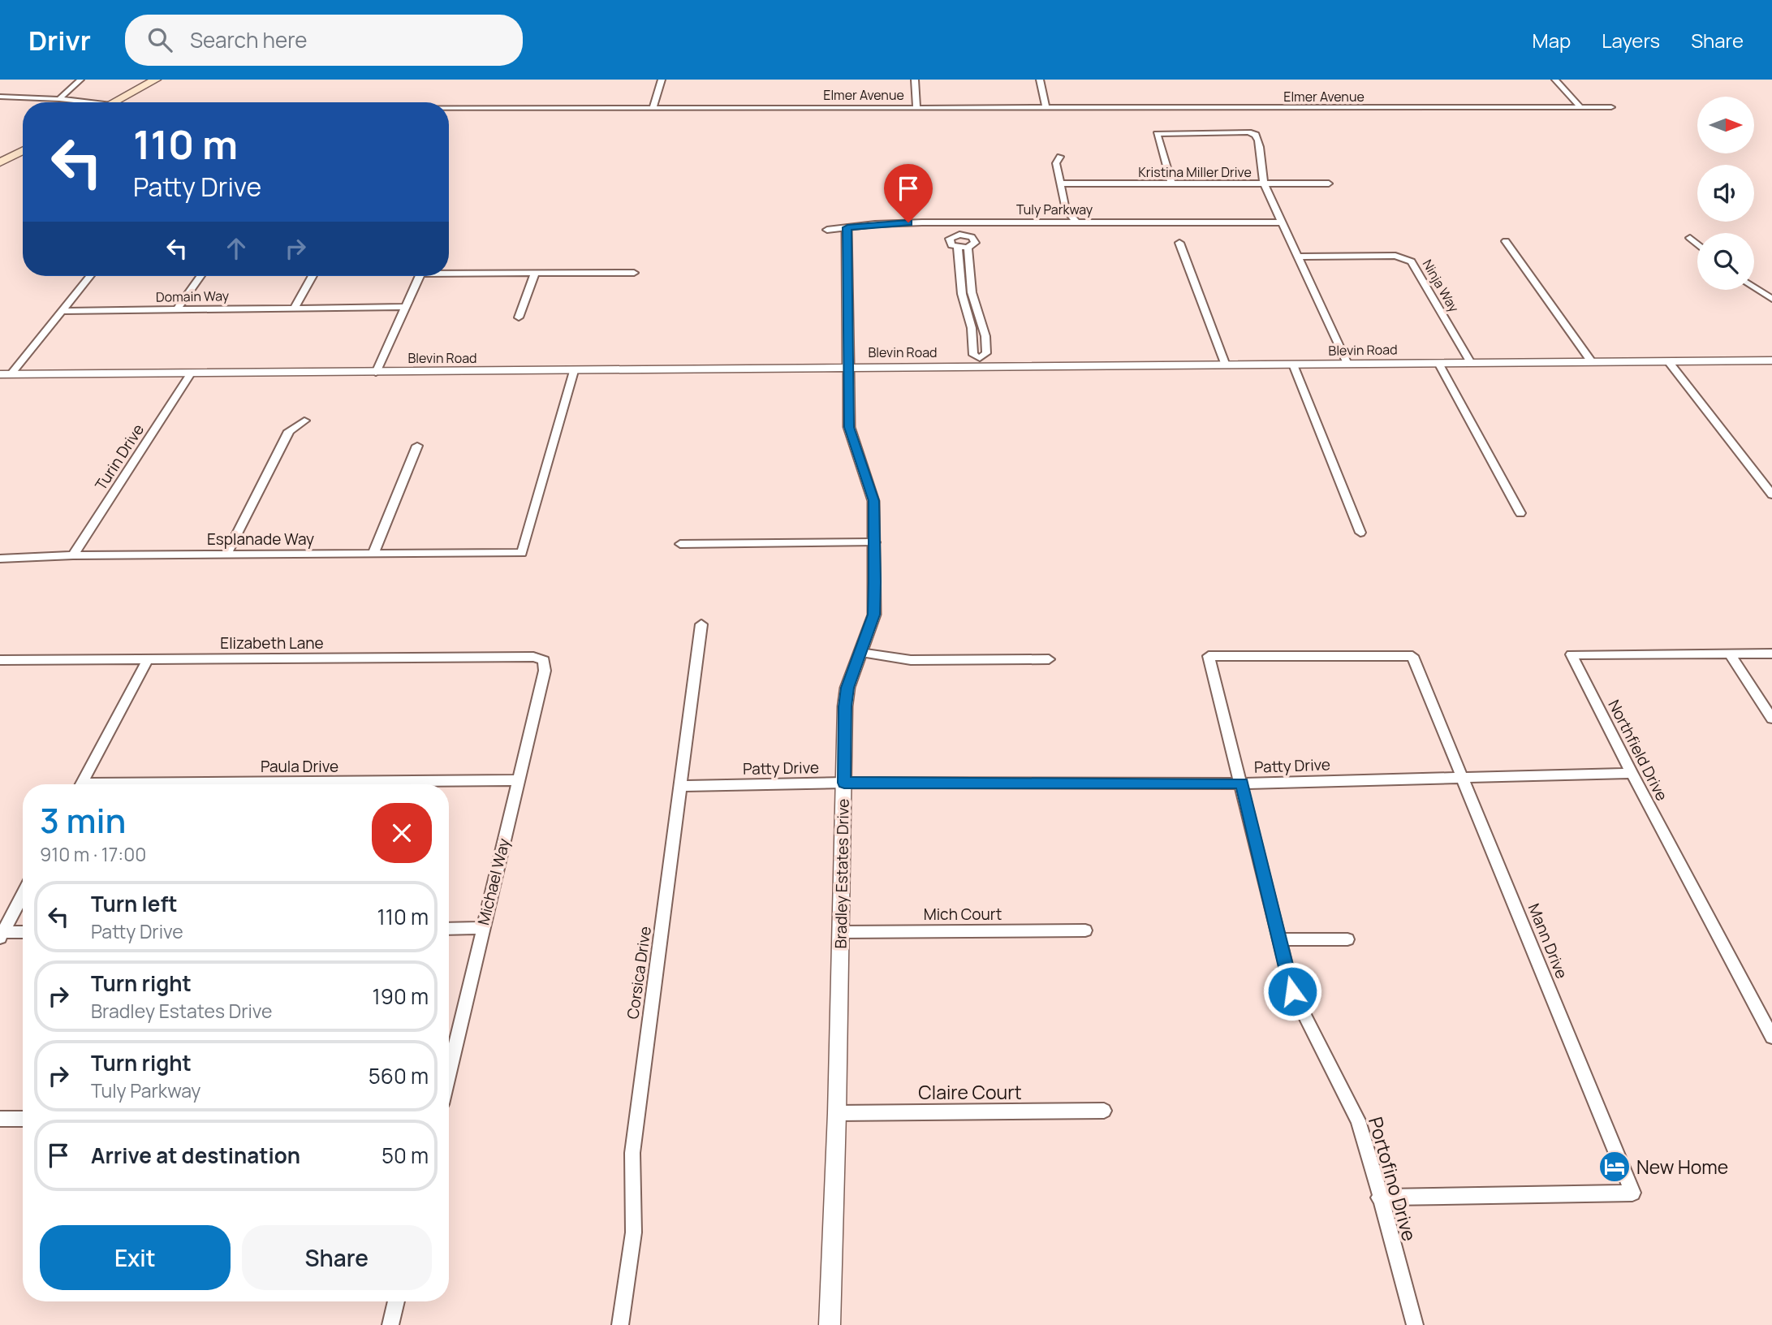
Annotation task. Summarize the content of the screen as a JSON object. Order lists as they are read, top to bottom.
{
  "streets": {
    "street": [
      "Elmer Avenue",
      "Kristina Miller Drive",
      "Tuly Parkway",
      "Ninja Way",
      "Domain Way",
      "Blevin Road",
      "Turin Drive",
      "Esplanade Way",
      "Elizabeth Lane",
      "Northfield Drive",
      "Patty Drive",
      "Paula Drive",
      "Bradley Estates Drive",
      "Michael Way",
      "Mich Court",
      "Mann Drive",
      "Corsica Drive",
      "Claire Court",
      "Portofino Drive"
    ]
  },
  "crossings": [
    ["Tuly Parkway", "Bradley Estates Drive"],
    ["Ninja Way", "Blevin Road"],
    ["Blevin Road", "Turin Drive"],
    ["Blevin Road", "Esplanade Way"],
    ["Blevin Road", "Bradley Estates Drive"],
    ["Turin Drive", "Esplanade Way"],
    ["Elizabeth Lane", "Michael Way"],
    ["Northfield Drive", "Patty Drive"],
    ["Patty Drive", "Bradley Estates Drive"],
    ["Patty Drive", "Mann Drive"],
    ["Patty Drive", "Corsica Drive"],
    ["Patty Drive", "Portofino Drive"],
    ["Paula Drive", "Michael Way"],
    ["Bradley Estates Drive", "Mich Court"],
    ["Bradley Estates Drive", "Claire Court"],
    ["Mann Drive", "Portofino Drive"]
  ],
  "places": {
    "hotel": ["New Home"]
  },
  "north": "right",
  "page": {
    "header": "Drivr",
    "search": "Search here",
    "nav": ["Map", "Layers", "Share"],
    "turn": ["110 m", "Patty Drive"],
    "heading": ["3 min", "910 m · 17:00"],
    "list": [
      {
        "name": "Turn left",
        "note": "Patty Drive",
        "value": "110 m"
      },
      {
        "name": "Turn right",
        "note": "Bradley Estates Drive",
        "value": "190 m"
      },
      {
        "name": "Turn right",
        "note": "Tuly Parkway",
        "value": "560 m"
      },
      {
        "name": "Arrive at destination",
        "value": "50 m"
      }
    ],
    "buttons": ["Exit", "Share"]
  }
}
